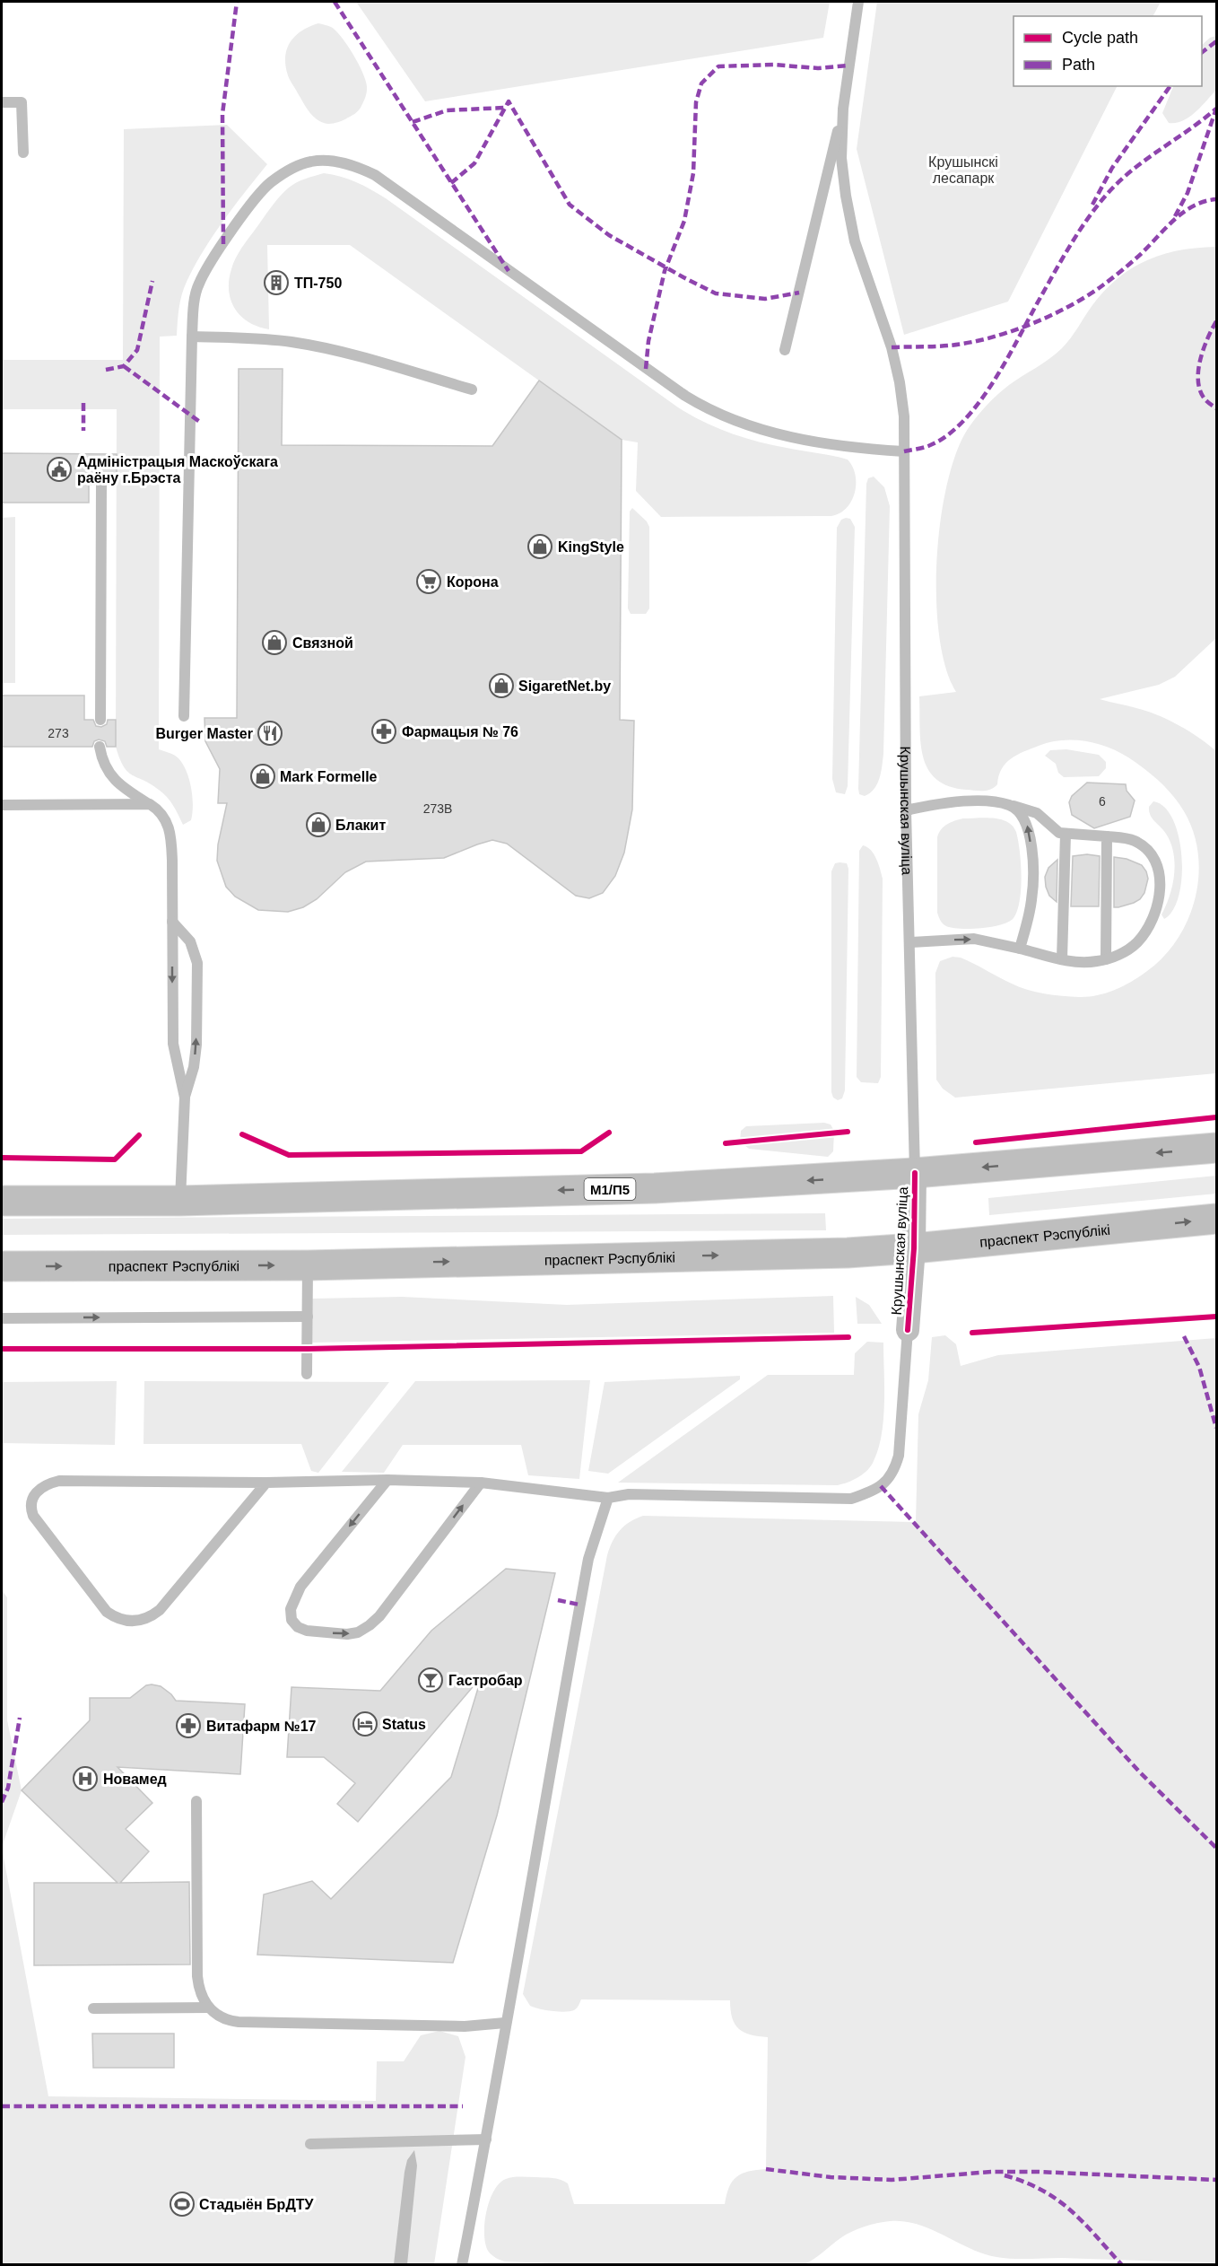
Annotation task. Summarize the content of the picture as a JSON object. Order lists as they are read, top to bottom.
{
  "streets": {
    "highway": ["М1/П5", "праспект Рэспублікі"],
    "street": ["Крушынская вуліца"]
  },
  "crossings": [
    ["Крушынская вуліца", "М1/П5"],
    ["Крушынская вуліца", "праспект Рэспублікі"]
  ],
  "parks": ["Крушынскі лесапарк"],
  "places": {
    "building": ["ТП-750"],
    "public building": ["Адміністрацыя Маскоўскага раёну г.Брэста"],
    "shop": [
      "KingStyle",
      "Связной",
      "SigaretNet.by",
      "Mark Formelle",
      "Блакит"
    ],
    "supermarket": ["Корона"],
    "pharmacy": ["Фармацыя № 76", "Витафарм №17"],
    "restaurant": ["Burger Master"],
    "bar": ["Гастробар"],
    "hotel": ["Status"],
    "hospital": ["Новамед"],
    "sports": ["Стадыён БрДТУ"]
  },
  "house_numbers": ["273", "6", "273В"],
  "legend": ["Cycle path", "Path"]
}
